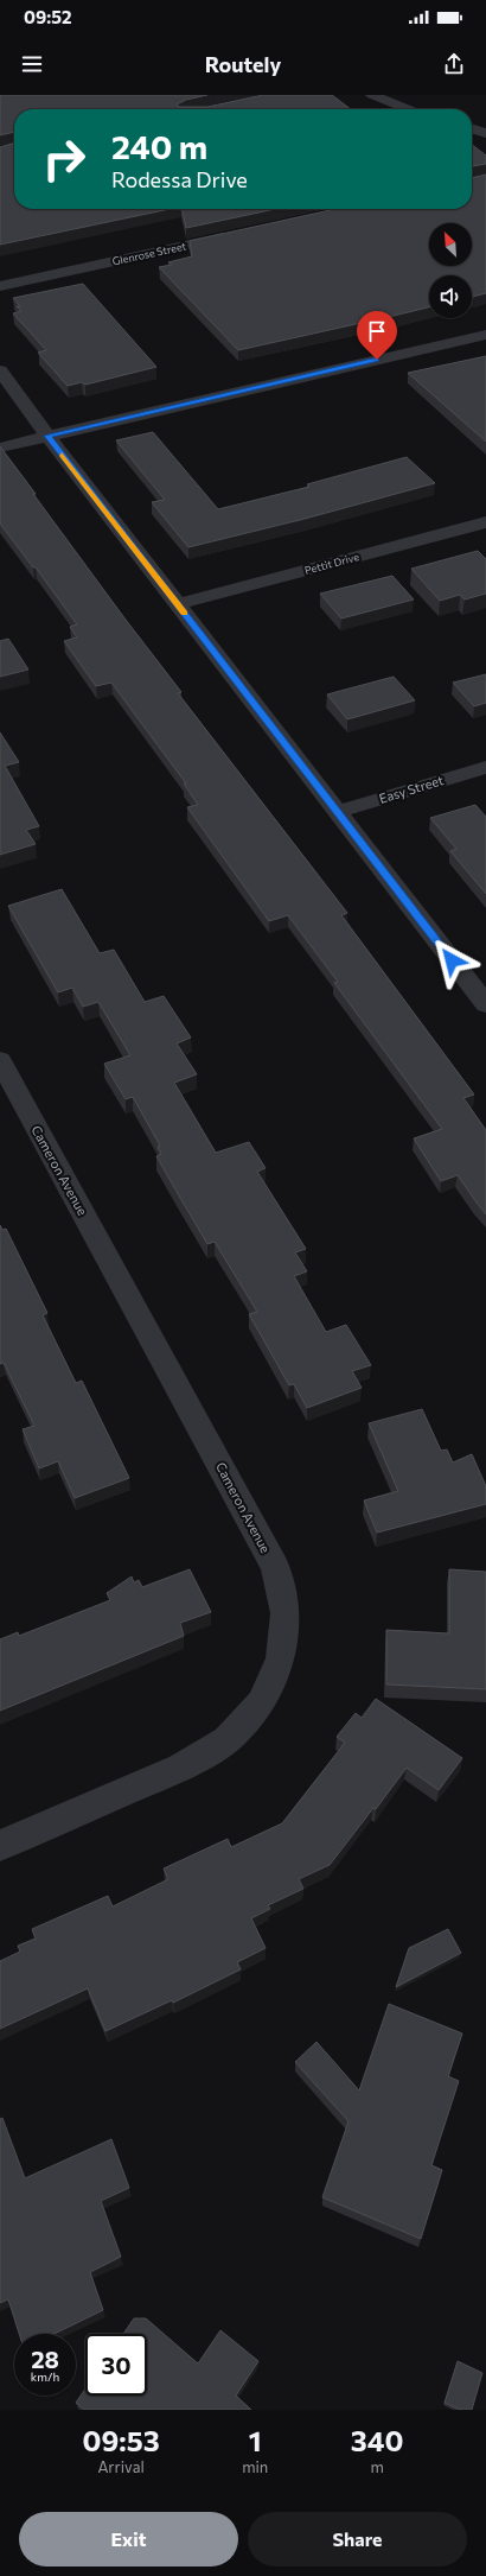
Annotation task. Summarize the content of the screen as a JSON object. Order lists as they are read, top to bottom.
{
  "streets": {
    "street": [
      "Glenrose Street",
      "Pettit Drive",
      "Easy Street",
      "Cameron Avenue"
    ]
  },
  "north": "top left",
  "page": {
    "status": "09:52",
    "header": "Routely",
    "turn": ["240 m", "Rodessa Drive"],
    "speed": "28 km/h",
    "limit": "30",
    "eta": [
      "09:53",
      "Arrival",
      "1",
      "min",
      "340",
      "m"
    ],
    "buttons": ["Exit", "Share"]
  }
}
